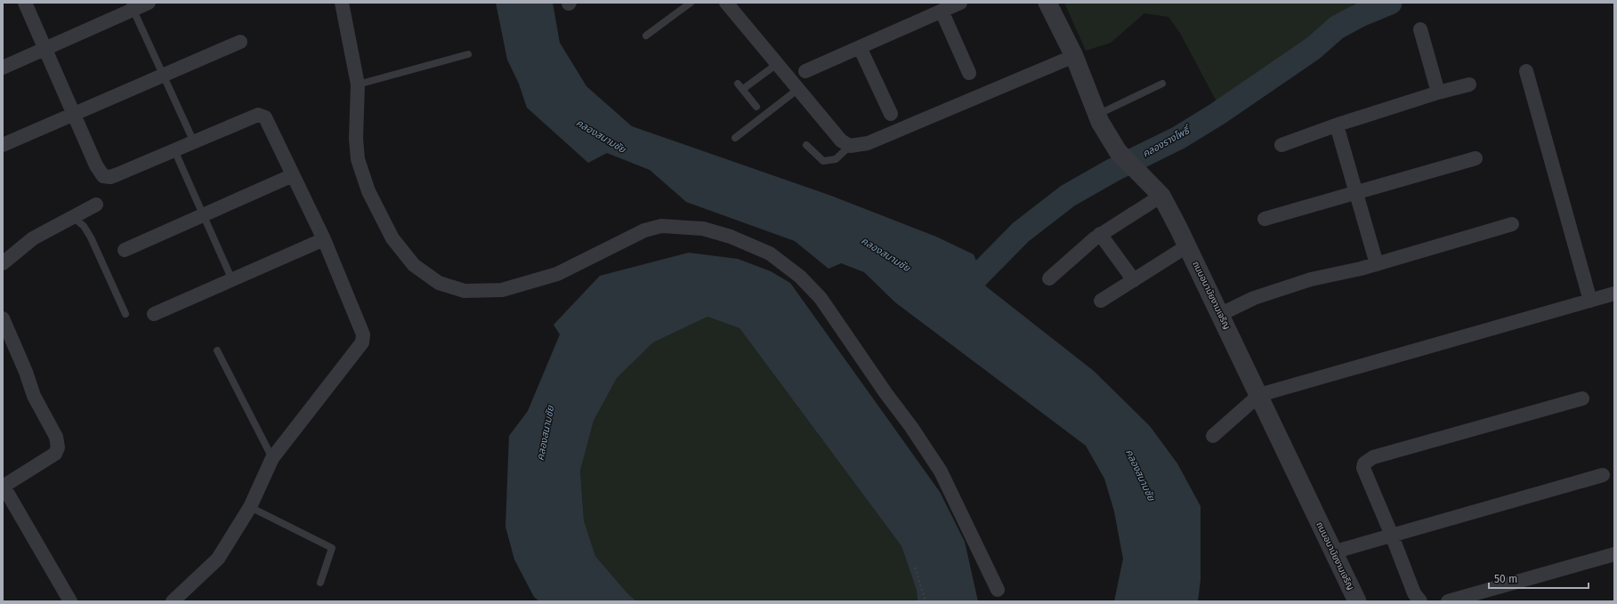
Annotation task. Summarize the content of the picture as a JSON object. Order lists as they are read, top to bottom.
{
  "streets": {
    "street": ["ถนนอนามัยงามเจริญ"]
  },
  "water": ["คลองสนามชัย", "คลองรางโพธิ์"],
  "scale_bar": "50 m"
}
